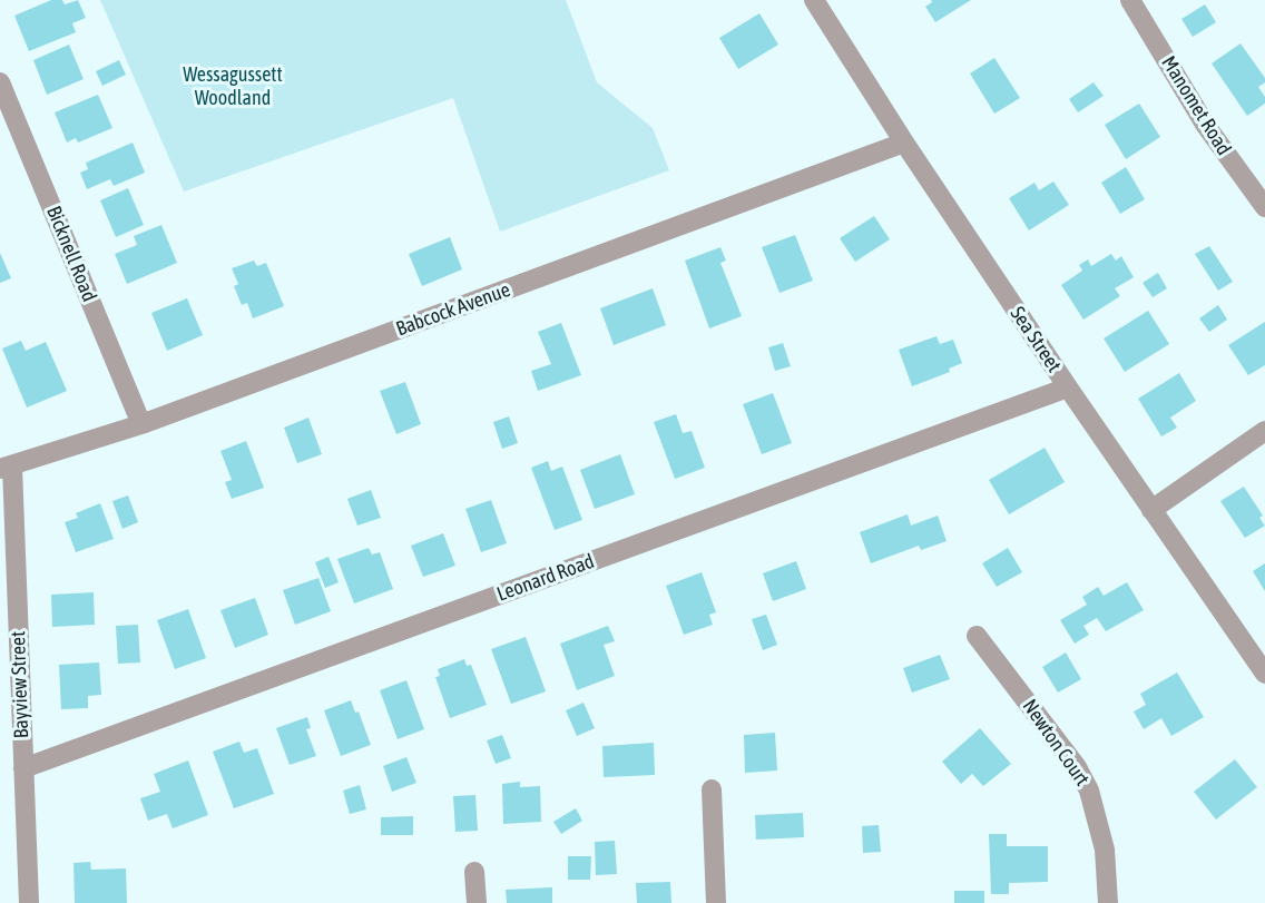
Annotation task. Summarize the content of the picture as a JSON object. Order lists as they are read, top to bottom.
{
  "streets": {
    "street": [
      "Manomet Road",
      "Bicknell Road",
      "Babcock Avenue",
      "Sea Street",
      "Leonard Road",
      "Bayview Street",
      "Newton Court"
    ]
  },
  "crossings": [
    ["Bicknell Road", "Babcock Avenue"],
    ["Babcock Avenue", "Sea Street"],
    ["Babcock Avenue", "Bayview Street"],
    ["Sea Street", "Leonard Road"],
    ["Leonard Road", "Bayview Street"]
  ],
  "parks": ["Wessagussett Woodland"]
}
